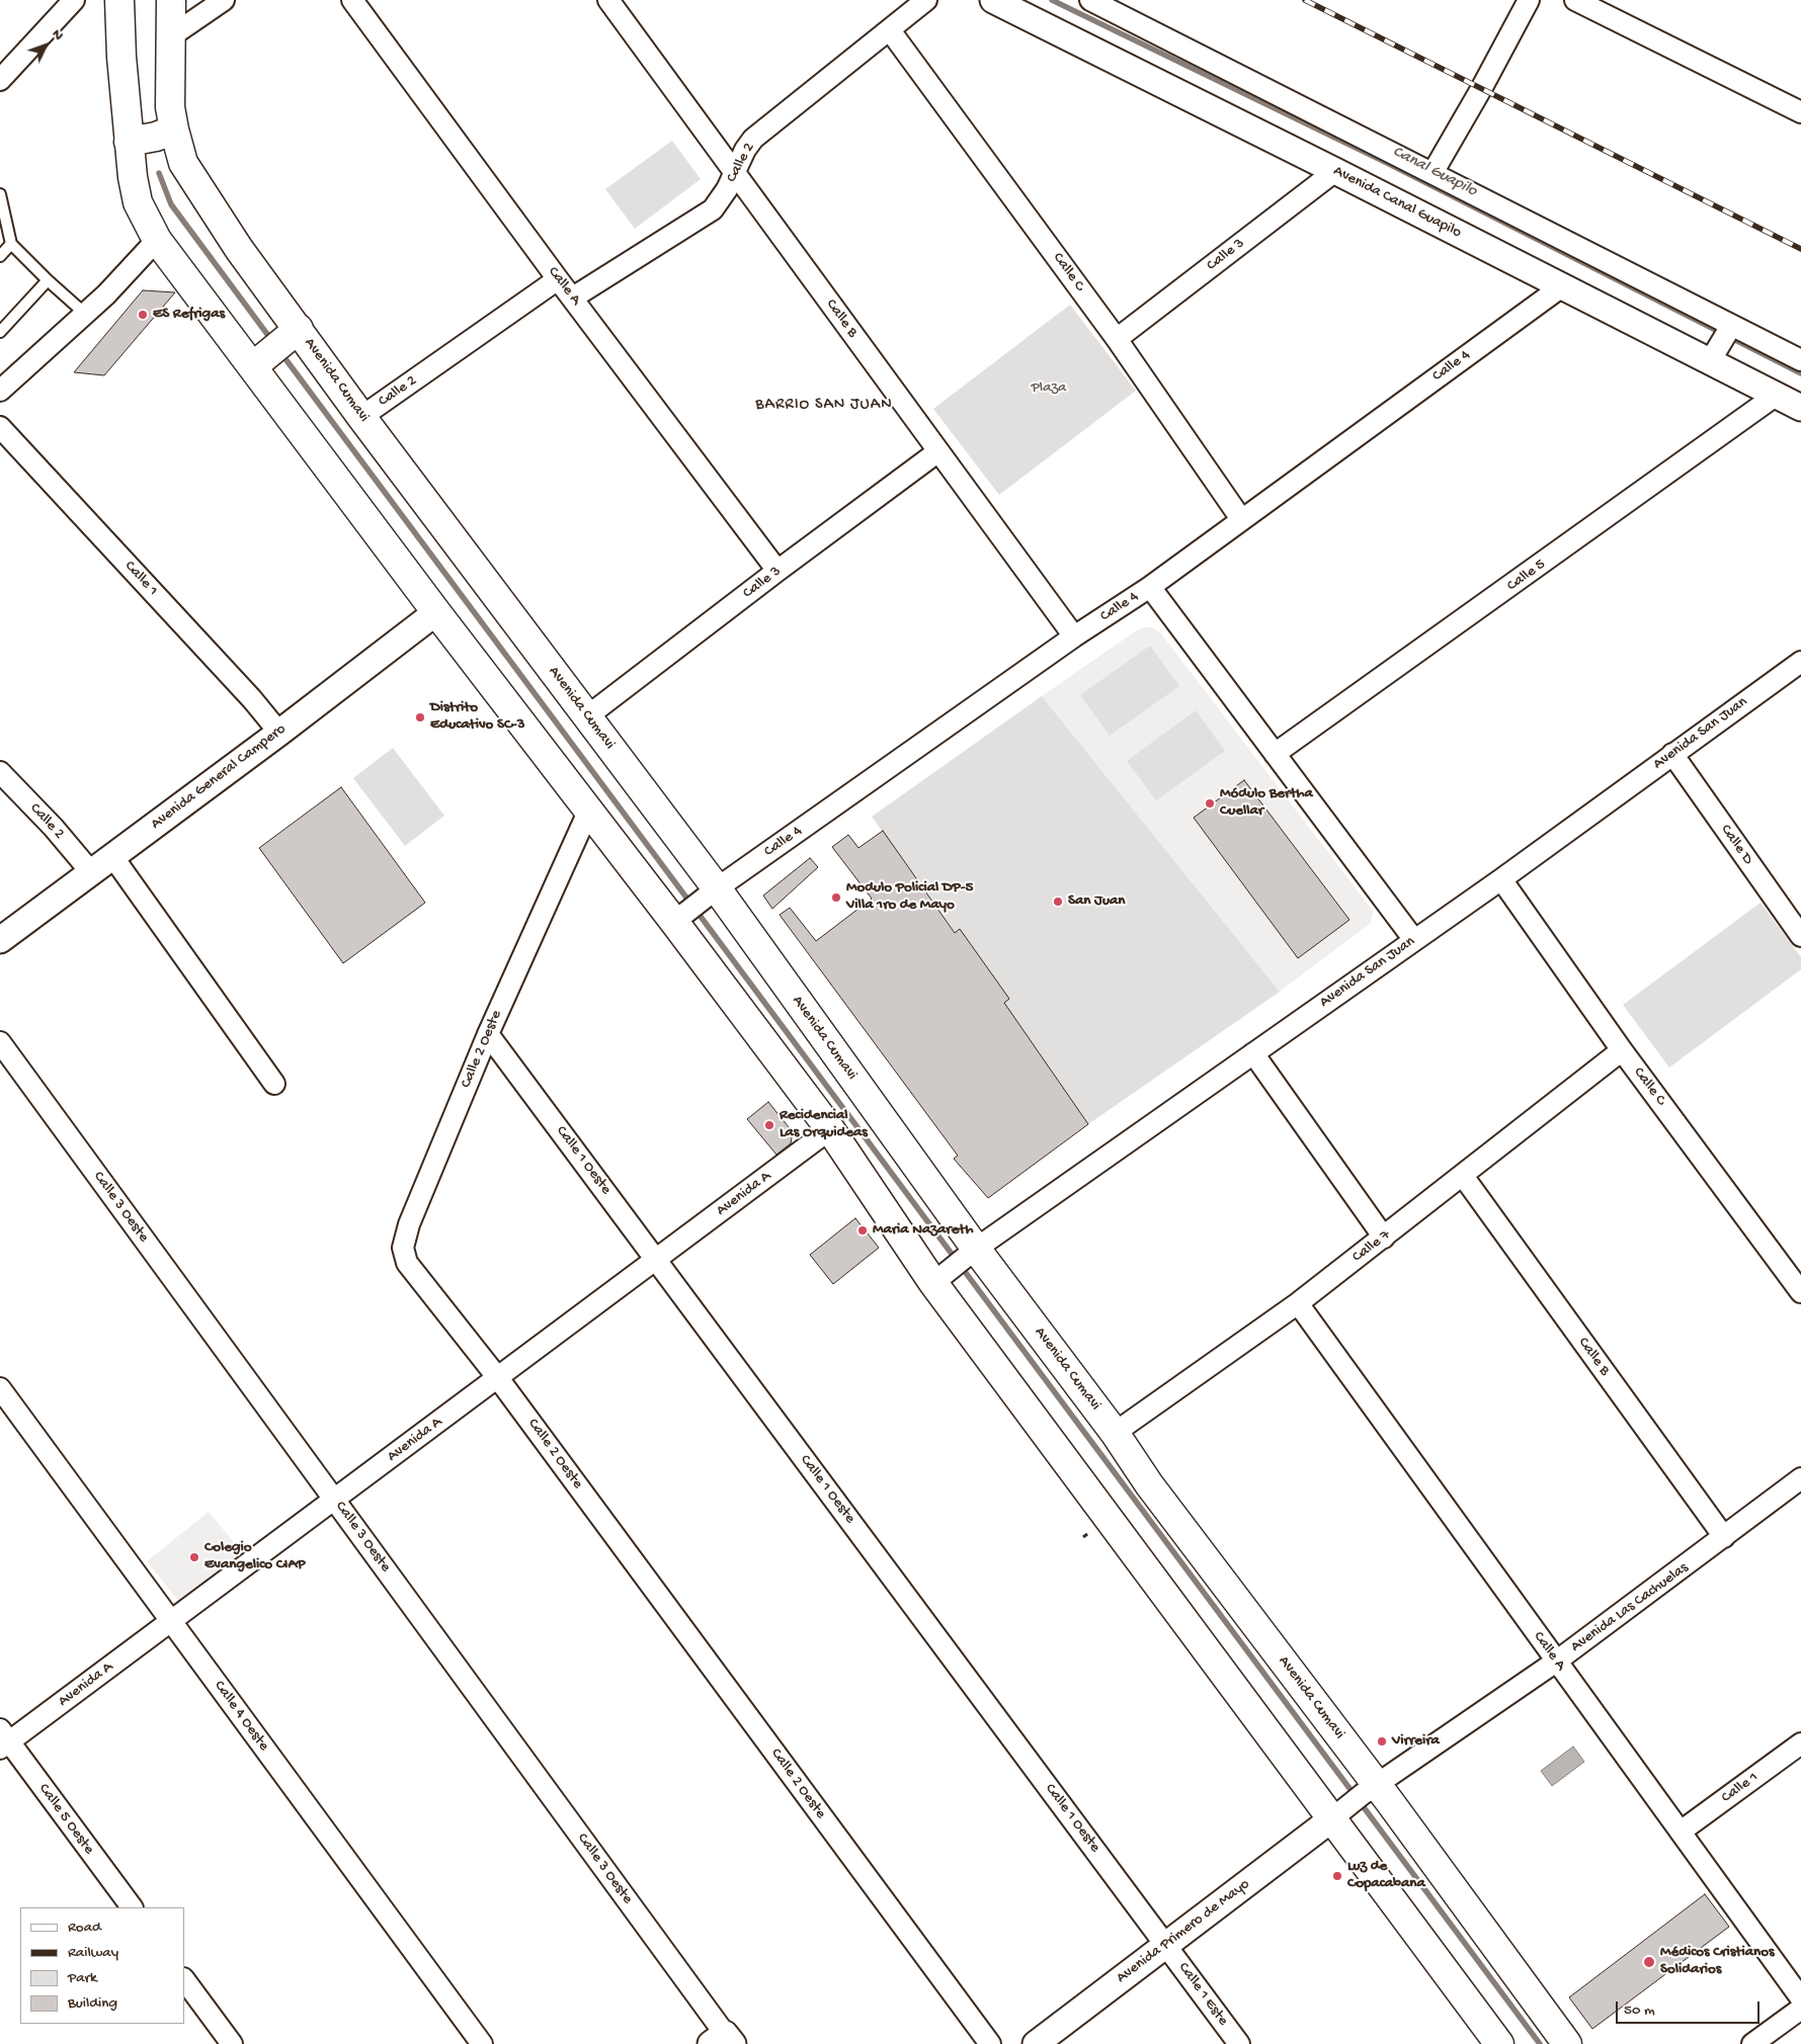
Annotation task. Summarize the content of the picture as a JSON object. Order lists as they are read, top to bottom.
{
  "streets": {
    "main road": ["Avenida Cumavi"],
    "street": [
      "Calle 2",
      "Avenida Canal Guapilo",
      "Calle 3",
      "Calle C",
      "Calle A",
      "Calle B",
      "Calle 4",
      "Calle 5",
      "Calle 1",
      "Avenida San Juan",
      "Avenida General Campero",
      "Calle D",
      "Calle 2 Oeste",
      "Calle 1 Oeste",
      "Avenida A",
      "Calle 3 Oeste",
      "Calle 7",
      "Avenida Las Cachuelas",
      "Calle 4 Oeste",
      "Calle 5 Oeste",
      "Avenida Primero de Mayo",
      "Calle 1 Este"
    ]
  },
  "crossings": [
    ["Calle 2", "Calle C"],
    ["Calle 2", "Calle A"],
    ["Calle 2", "Calle B"],
    ["Calle 2", "Avenida Cumavi"],
    ["Calle 2", "Avenida General Campero"],
    ["Avenida Canal Guapilo", "Calle 3"],
    ["Avenida Canal Guapilo", "Calle 4"],
    ["Avenida Canal Guapilo", "Calle 5"],
    ["Calle 3", "Calle C"],
    ["Calle 3", "Calle A"],
    ["Calle 3", "Calle B"],
    ["Calle 3", "Avenida Cumavi"],
    ["Calle C", "Calle 4"],
    ["Calle C", "Avenida San Juan"],
    ["Calle C", "Calle 7"],
    ["Calle A", "Calle 1"],
    ["Calle A", "Calle 7"],
    ["Calle A", "Avenida Las Cachuelas"],
    ["Calle B", "Calle 4"],
    ["Calle B", "Calle 7"],
    ["Calle B", "Avenida Las Cachuelas"],
    ["Calle 4", "Avenida Cumavi"],
    ["Avenida Cumavi", "Avenida San Juan"],
    ["Avenida Cumavi", "Calle 7"],
    ["Avenida Cumavi", "Avenida Las Cachuelas"],
    ["Calle 1", "Avenida General Campero"],
    ["Avenida San Juan", "Calle D"],
    ["Calle 2 Oeste", "Calle 1 Oeste"],
    ["Calle 2 Oeste", "Avenida A"],
    ["Calle 1 Oeste", "Avenida A"],
    ["Calle 1 Oeste", "Avenida Primero de Mayo"],
    ["Calle 1 Oeste", "Calle 1 Este"],
    ["Avenida A", "Calle 3 Oeste"],
    ["Avenida A", "Calle 4 Oeste"],
    ["Avenida A", "Calle 5 Oeste"],
    ["Avenida Las Cachuelas", "Avenida Primero de Mayo"],
    ["Avenida Primero de Mayo", "Calle 1 Este"]
  ],
  "districts": ["BARRIO SAN JUAN"],
  "water": ["Canal Guapilo"],
  "parks": ["Plaza"],
  "places": [
    "ES Refrigas",
    "Distrito Educativo SC-3",
    "Módulo Bertha Cuellar",
    "Modulo Policial DP-5 Villa 1ro de Mayo",
    "San Juan",
    "Recidencial Las Orquideas",
    "Maria Nazareth",
    "Colegio Evangelico CIAP",
    "Virreira",
    "Luz de Copacabana",
    "Médicos Cristianos Solidarios"
  ],
  "legend": [
    "Road",
    "Railway",
    "Park",
    "Building"
  ],
  "scale_bar": "50 m",
  "north": "top right"
}
